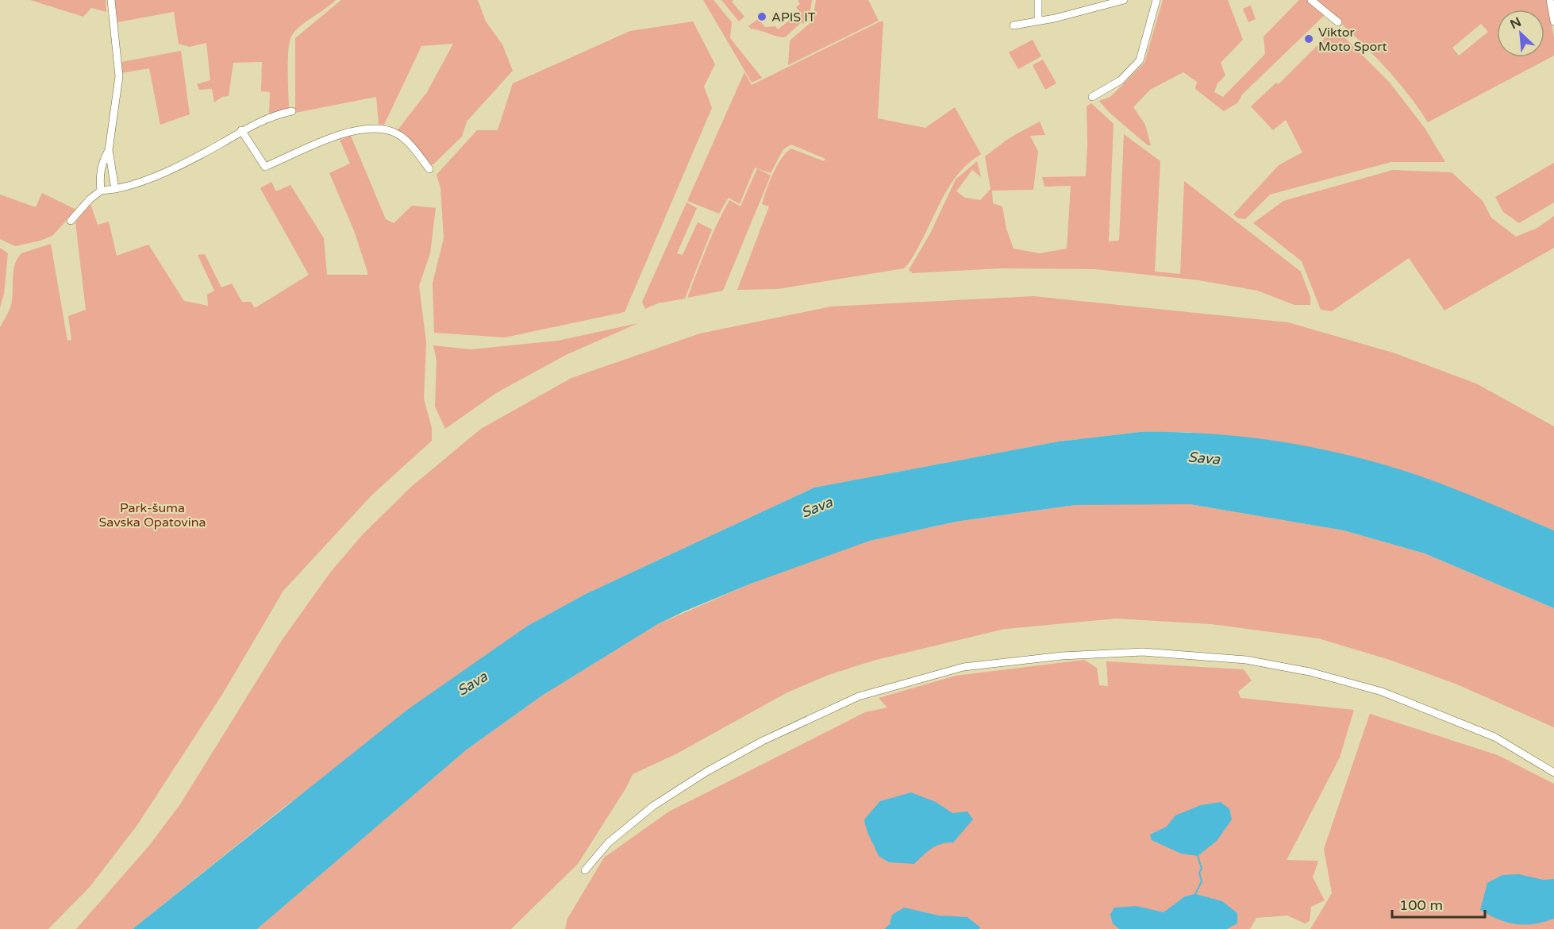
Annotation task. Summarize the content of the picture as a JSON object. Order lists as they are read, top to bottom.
{
  "water": ["Sava"],
  "parks": ["Park-šuma Savska Opatovina"],
  "places": ["APIS IT", "Viktor Moto Sport"],
  "scale_bar": "100 m",
  "north": "top left"
}
